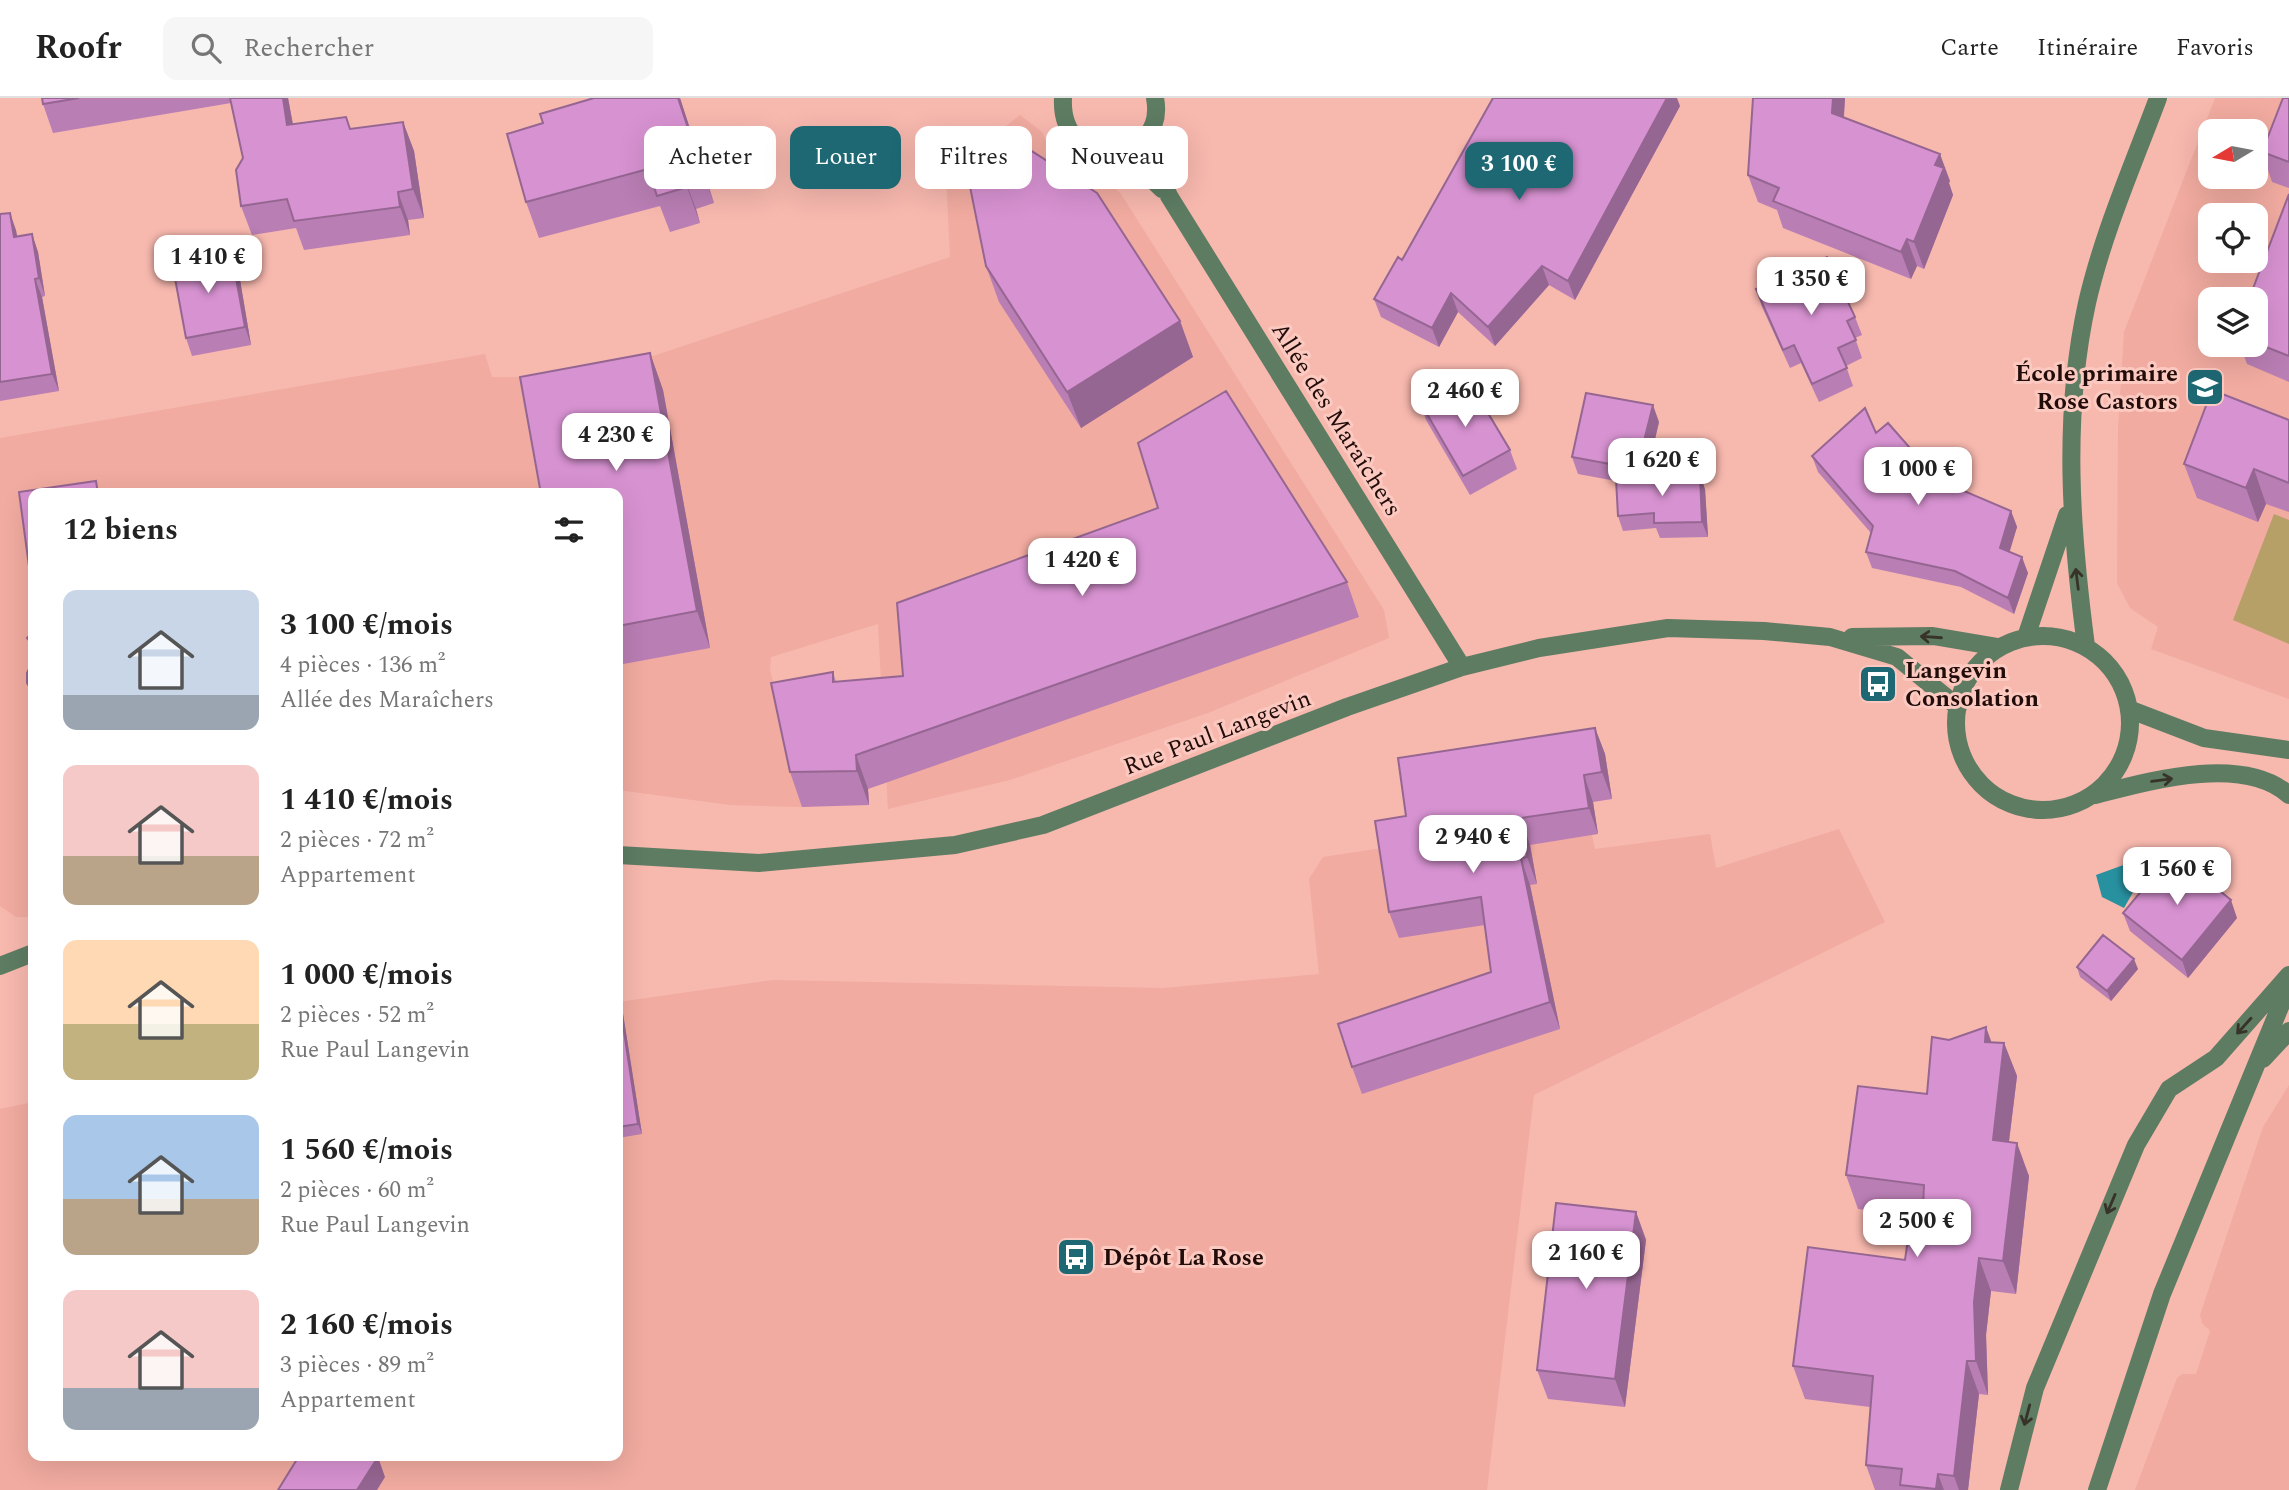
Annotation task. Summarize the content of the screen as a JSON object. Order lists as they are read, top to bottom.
{
  "streets": {
    "street": ["Allée des Maraîchers", "Rue Paul Langevin"]
  },
  "crossings": [
    ["Allée des Maraîchers", "Rue Paul Langevin"]
  ],
  "places": {
    "school or university": ["École primaire Rose Castors"],
    "bus stop": ["Langevin Consolation", "Dépôt La Rose"]
  },
  "north": "left",
  "page": {
    "header": "Roofr",
    "search": "Rechercher",
    "nav": ["Carte", "Itinéraire", "Favoris"],
    "chip": [
      "Acheter",
      "Louer",
      "Filtres",
      "Nouveau"
    ],
    "price": [
      "3 100 €",
      "1 410 €",
      "1 350 €",
      "2 460 €",
      "4 230 €",
      "1 620 €",
      "1 000 €",
      "1 420 €",
      "2 940 €",
      "1 560 €",
      "2 500 €",
      "2 160 €"
    ],
    "heading": "12 biens",
    "list": [
      {
        "name": "3 100 €/mois",
        "note": "4 pièces · 136 m² · Allée des Maraîchers"
      },
      {
        "name": "1 410 €/mois",
        "note": "2 pièces · 72 m² · Appartement"
      },
      {
        "name": "1 000 €/mois",
        "note": "2 pièces · 52 m² · Rue Paul Langevin"
      },
      {
        "name": "1 560 €/mois",
        "note": "2 pièces · 60 m² · Rue Paul Langevin"
      },
      {
        "name": "2 160 €/mois",
        "note": "3 pièces · 89 m² · Appartement"
      }
    ]
  }
}
